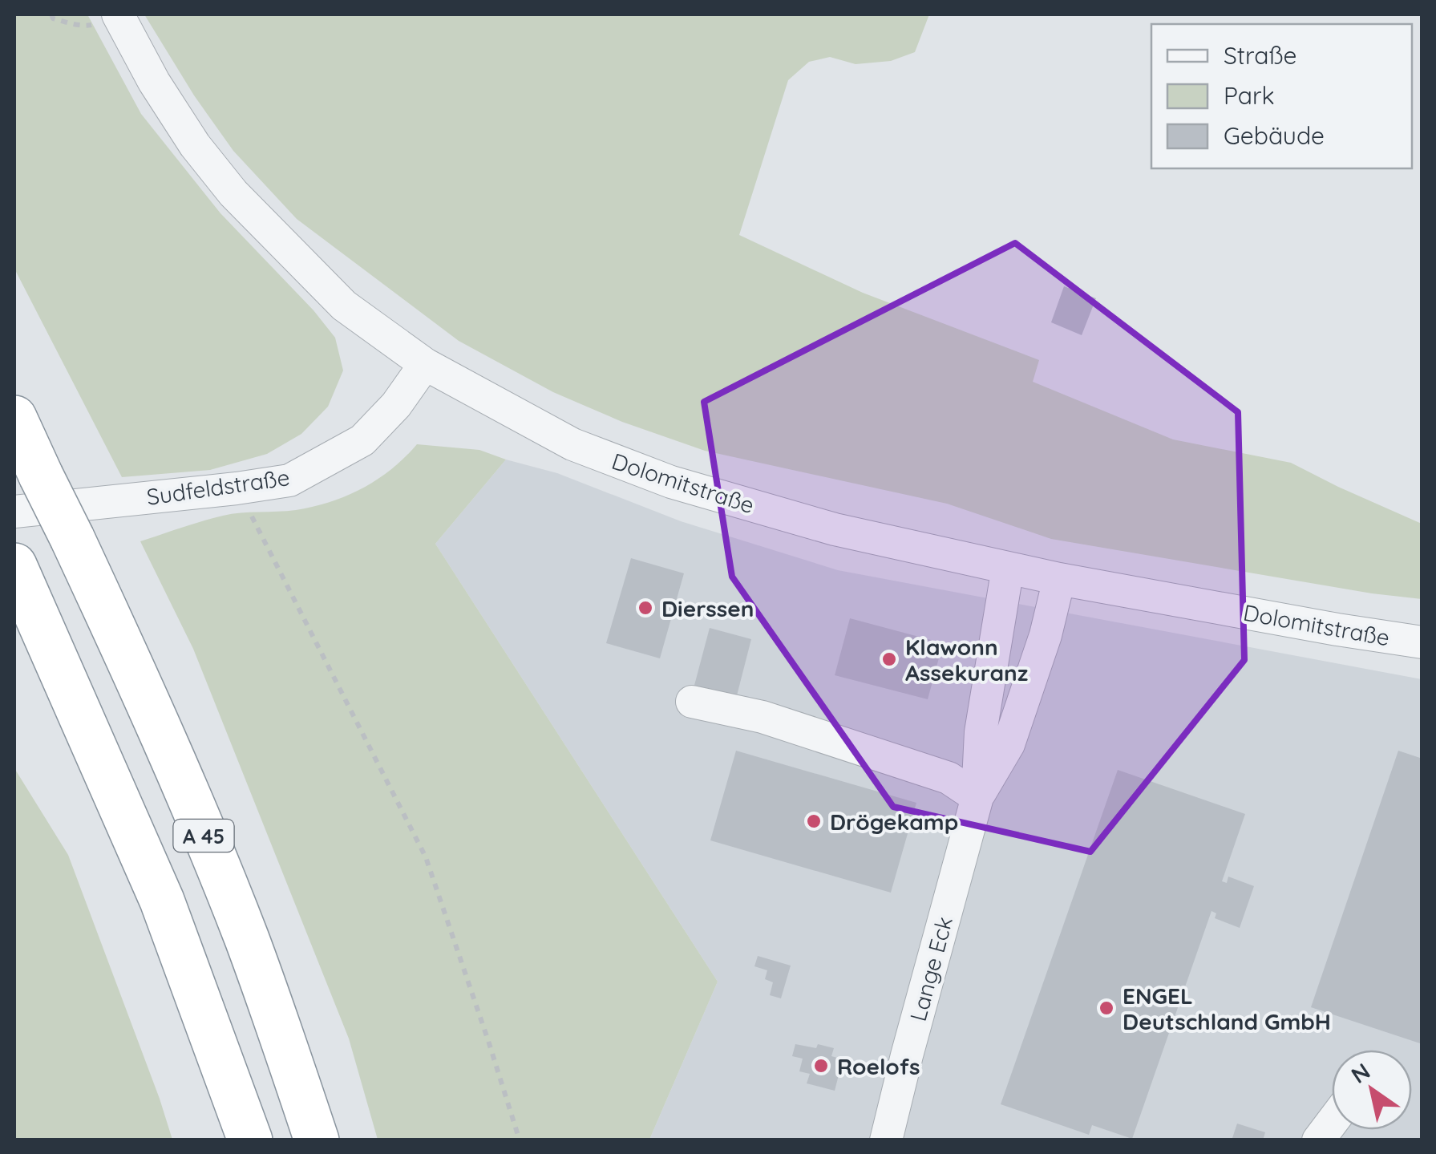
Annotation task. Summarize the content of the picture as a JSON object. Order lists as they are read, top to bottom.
{
  "streets": {
    "highway": ["A 45"],
    "street": ["Dolomitstraße", "Sudfeldstraße", "Lange Eck"]
  },
  "crossings": [
    ["Dolomitstraße", "Sudfeldstraße"],
    ["Dolomitstraße", "Lange Eck"]
  ],
  "places": [
    "Dierssen",
    "Klawonn Assekuranz",
    "Drögekamp",
    "ENGEL Deutschland GmbH",
    "Roelofs"
  ],
  "legend": ["Straße", "Park", "Gebäude"],
  "north": "top left"
}
